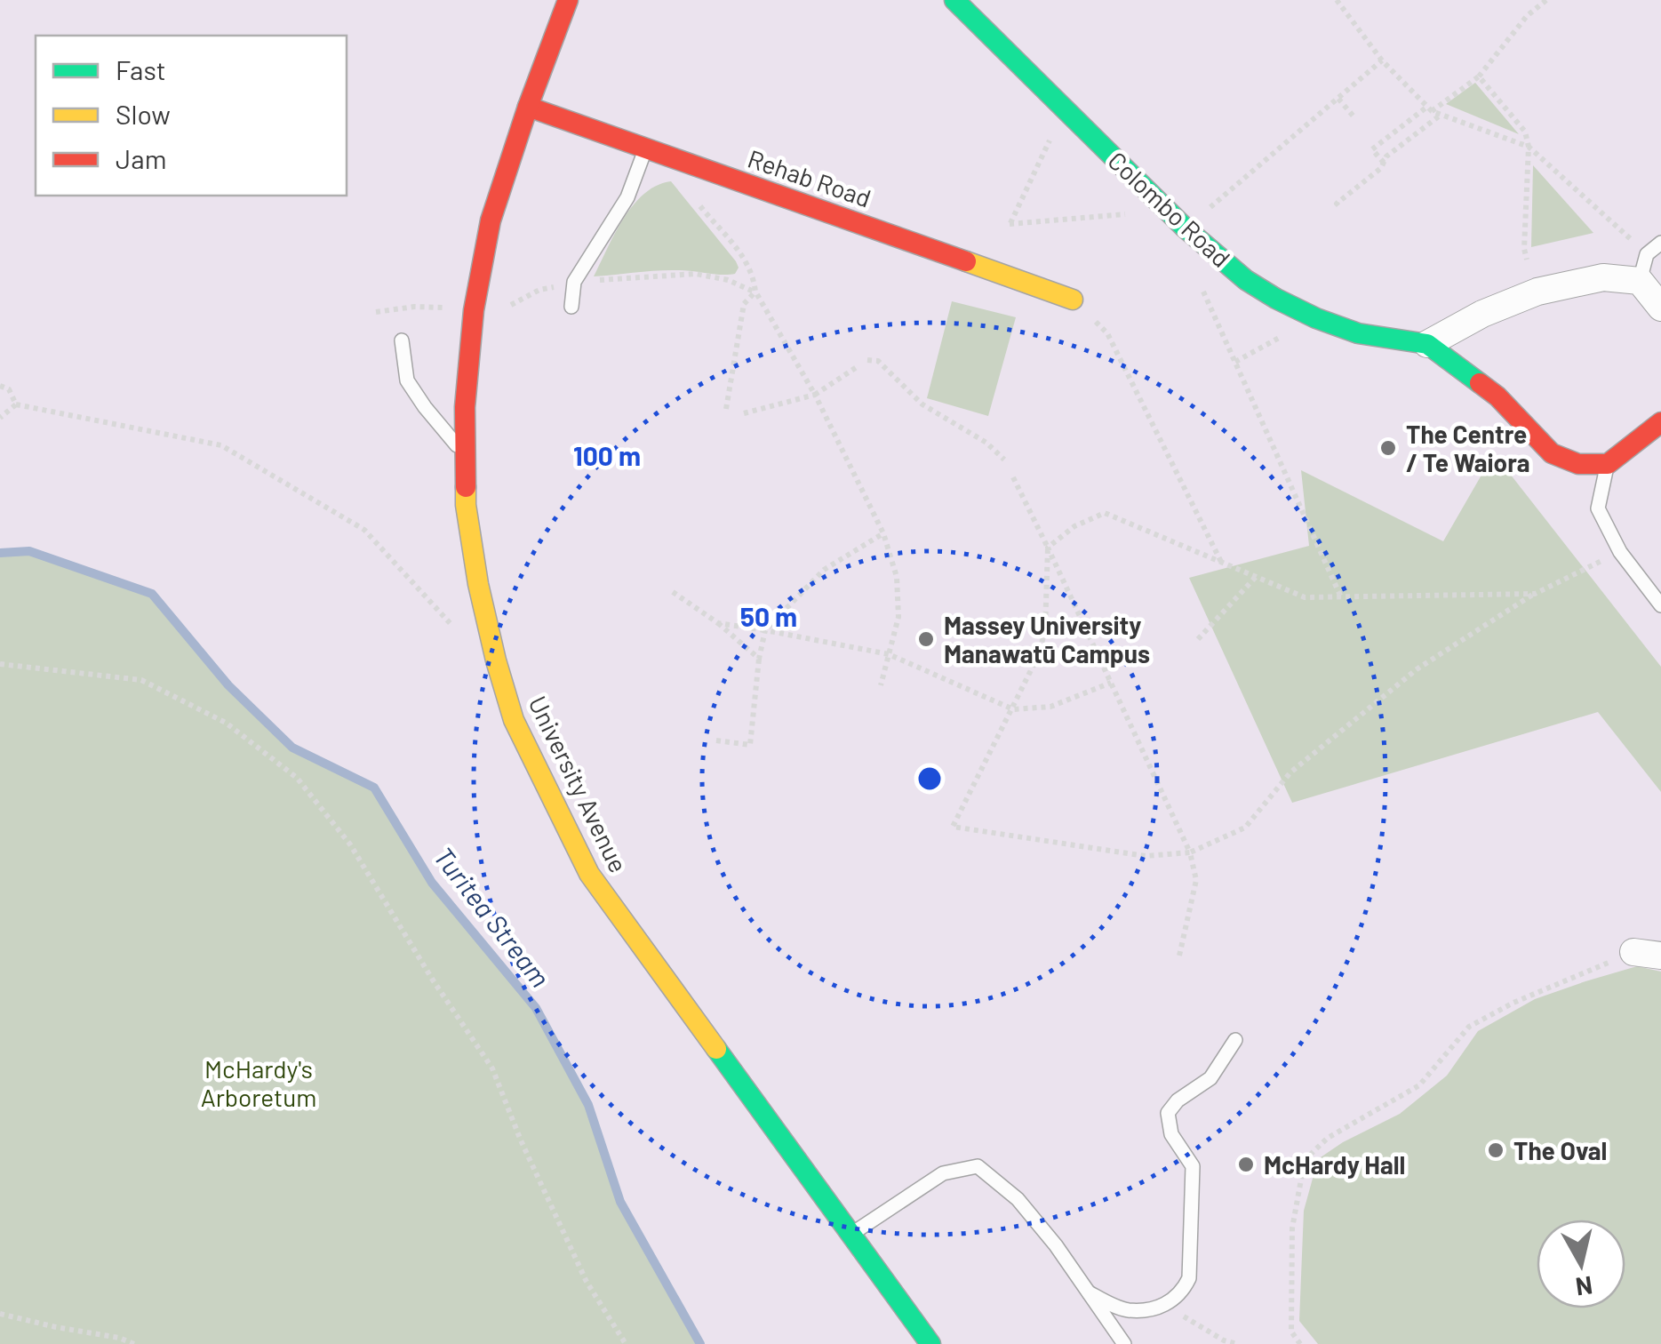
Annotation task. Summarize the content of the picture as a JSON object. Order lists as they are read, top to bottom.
{
  "streets": {
    "street": ["Rehab Road", "Colombo Road", "University Avenue"]
  },
  "crossings": [
    ["Rehab Road", "University Avenue"]
  ],
  "water": ["Turitea Stream"],
  "parks": ["McHardy's Arboretum"],
  "places": [
    "The Centre / Te Waiora",
    "Massey University Manawatū Campus",
    "The Oval",
    "McHardy Hall"
  ],
  "legend": ["Fast", "Slow", "Jam"],
  "north": "bottom",
  "rings": ["100 m", "50 m"]
}
